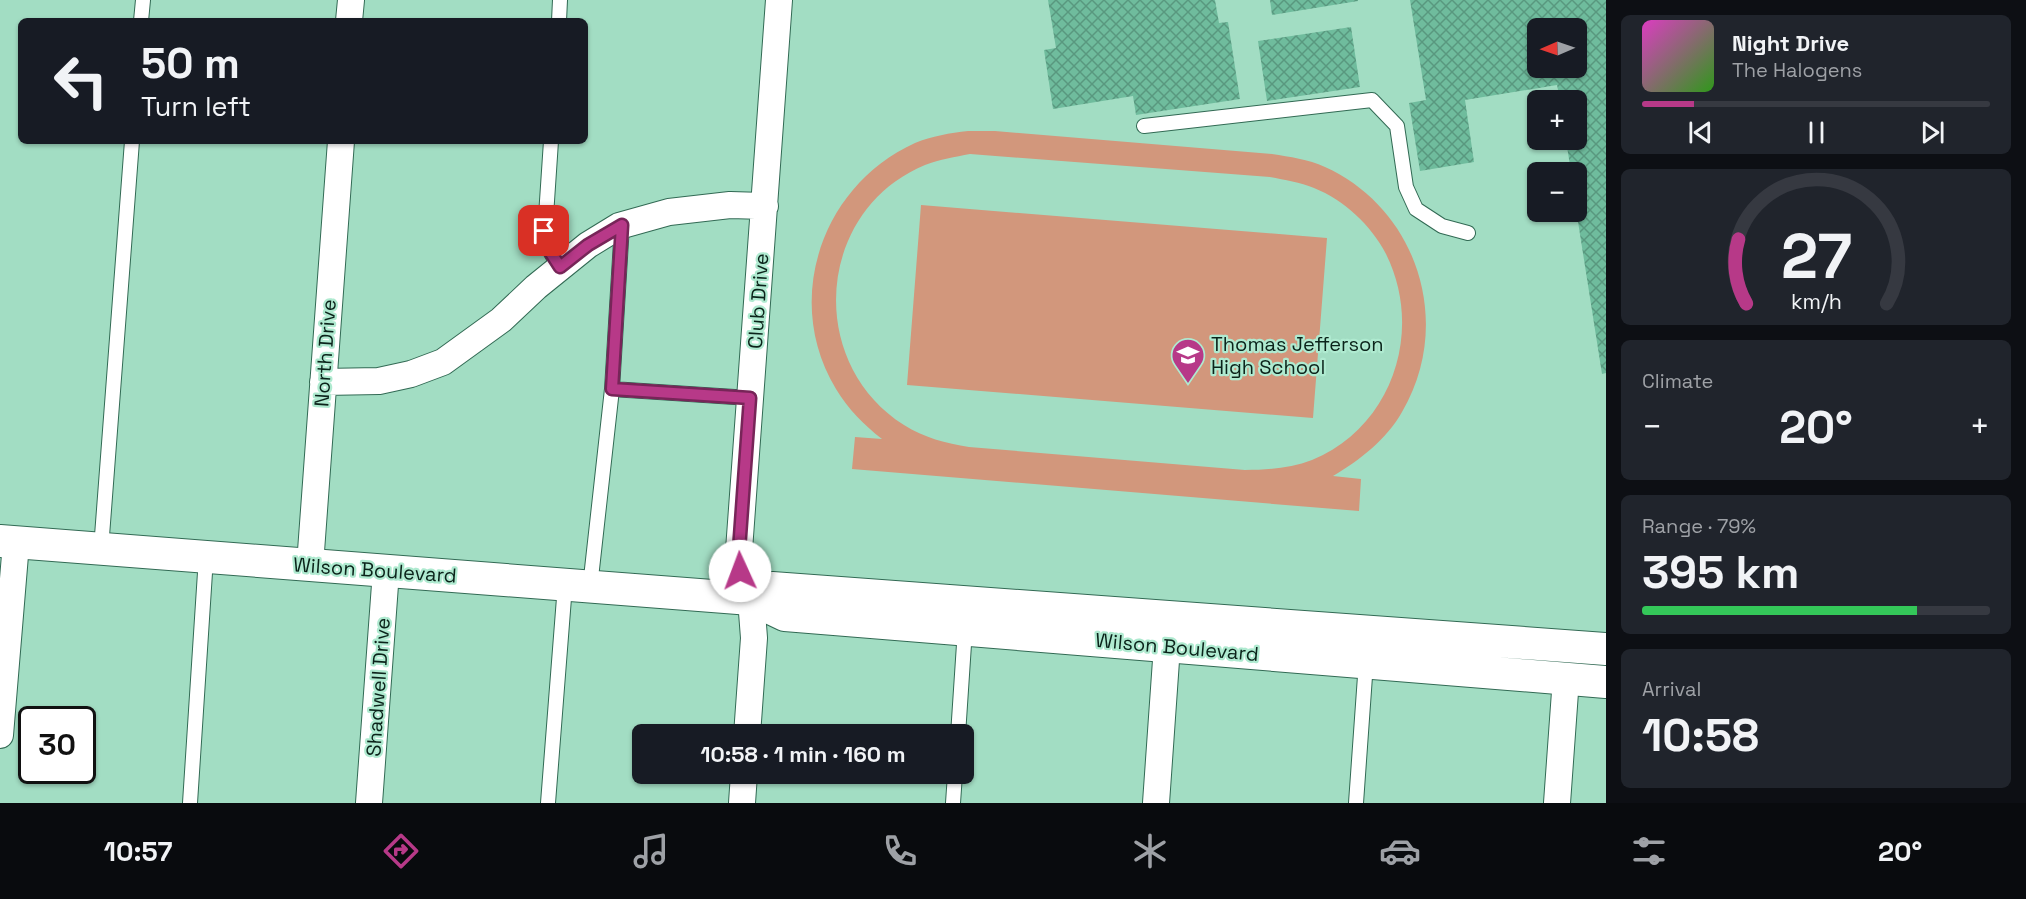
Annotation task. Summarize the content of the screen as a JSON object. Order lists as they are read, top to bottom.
{
  "streets": {
    "street": [
      "Club Drive",
      "North Drive",
      "Wilson Boulevard",
      "Shadwell Drive"
    ]
  },
  "crossings": [
    ["Club Drive", "Wilson Boulevard"],
    ["North Drive", "Wilson Boulevard"],
    ["Wilson Boulevard", "Shadwell Drive"]
  ],
  "places": {
    "school or university": ["Thomas Jefferson High School"]
  },
  "north": "left",
  "page": {
    "map_buttons": ["+", "−"],
    "turn": ["50 m", "Turn left"],
    "song": ["Night Drive", "The Halogens"],
    "tile": [
      "Climate",
      ["Range · 79%", "395 km"],
      ["Arrival", "10:58"]
    ],
    "heat": ["−", "20°", "+"],
    "limit": "30",
    "trip": "10:58 · 1 min · 160 m",
    "tabs": ["10:57", "20°"],
    "gauge": ["27", "km/h"]
  }
}
